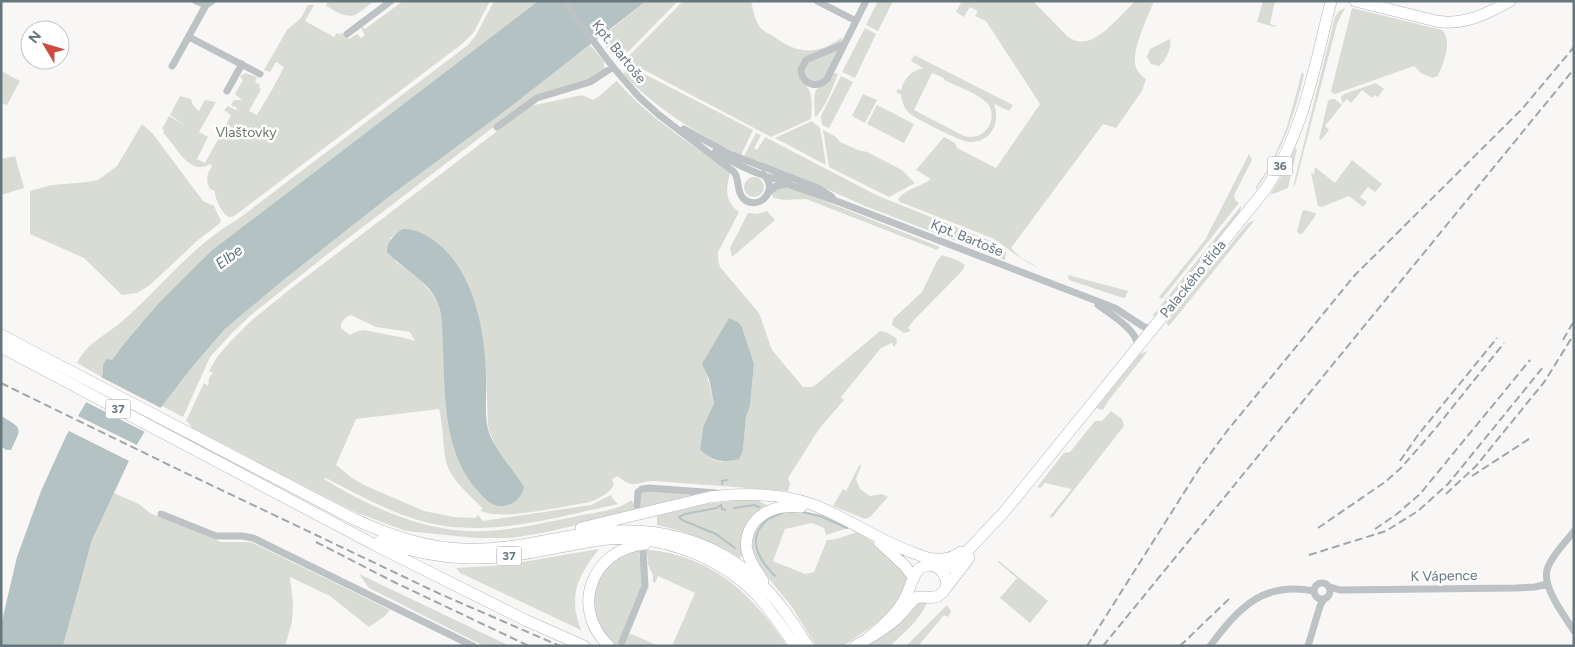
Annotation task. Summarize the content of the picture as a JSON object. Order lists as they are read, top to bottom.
{
  "streets": {
    "main road": ["36", "Palackého třída", "37"],
    "street": ["Kpt. Bartoše", "K Vápence"]
  },
  "crossings": [
    ["Kpt. Bartoše", "Palackého třída"]
  ],
  "water": ["Elbe"],
  "parks": ["Vlaštovky"],
  "north": "top left"
}
